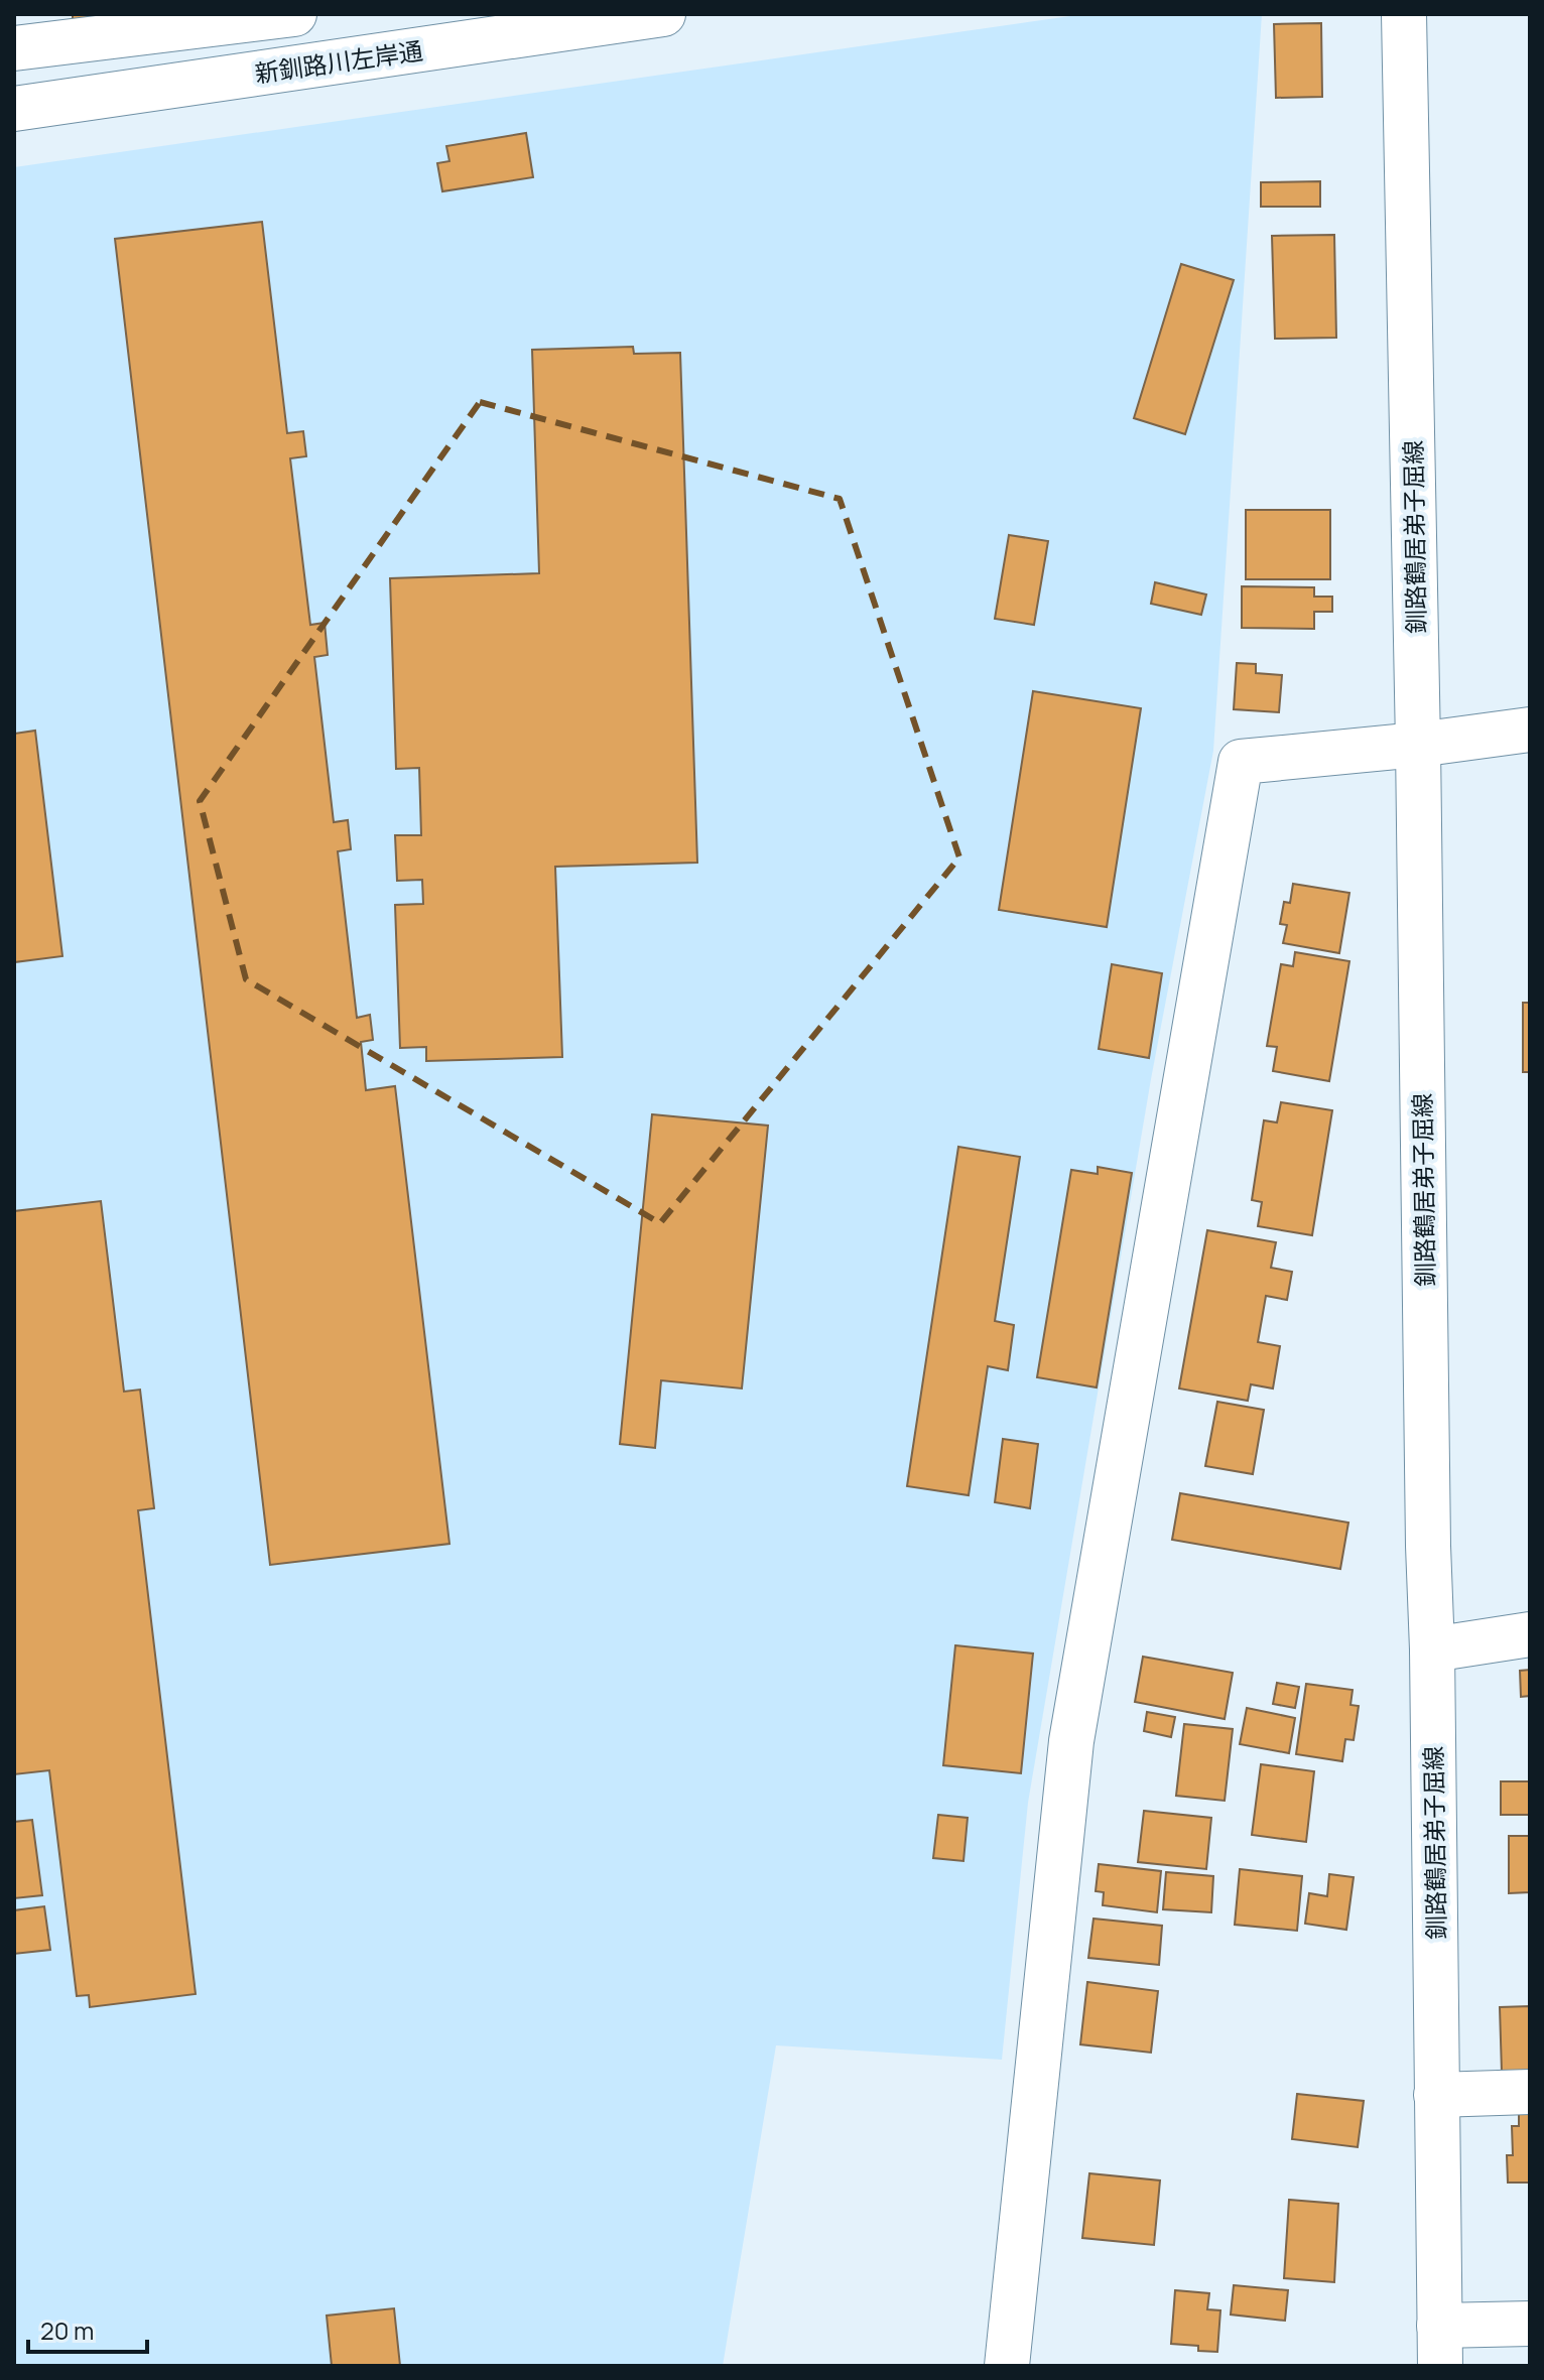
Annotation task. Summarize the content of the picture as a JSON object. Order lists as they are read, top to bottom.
{
  "streets": {
    "street": ["新釧路川左岸通", "釧路鶴居弟子屈線"]
  },
  "scale_bar": "20 m"
}
